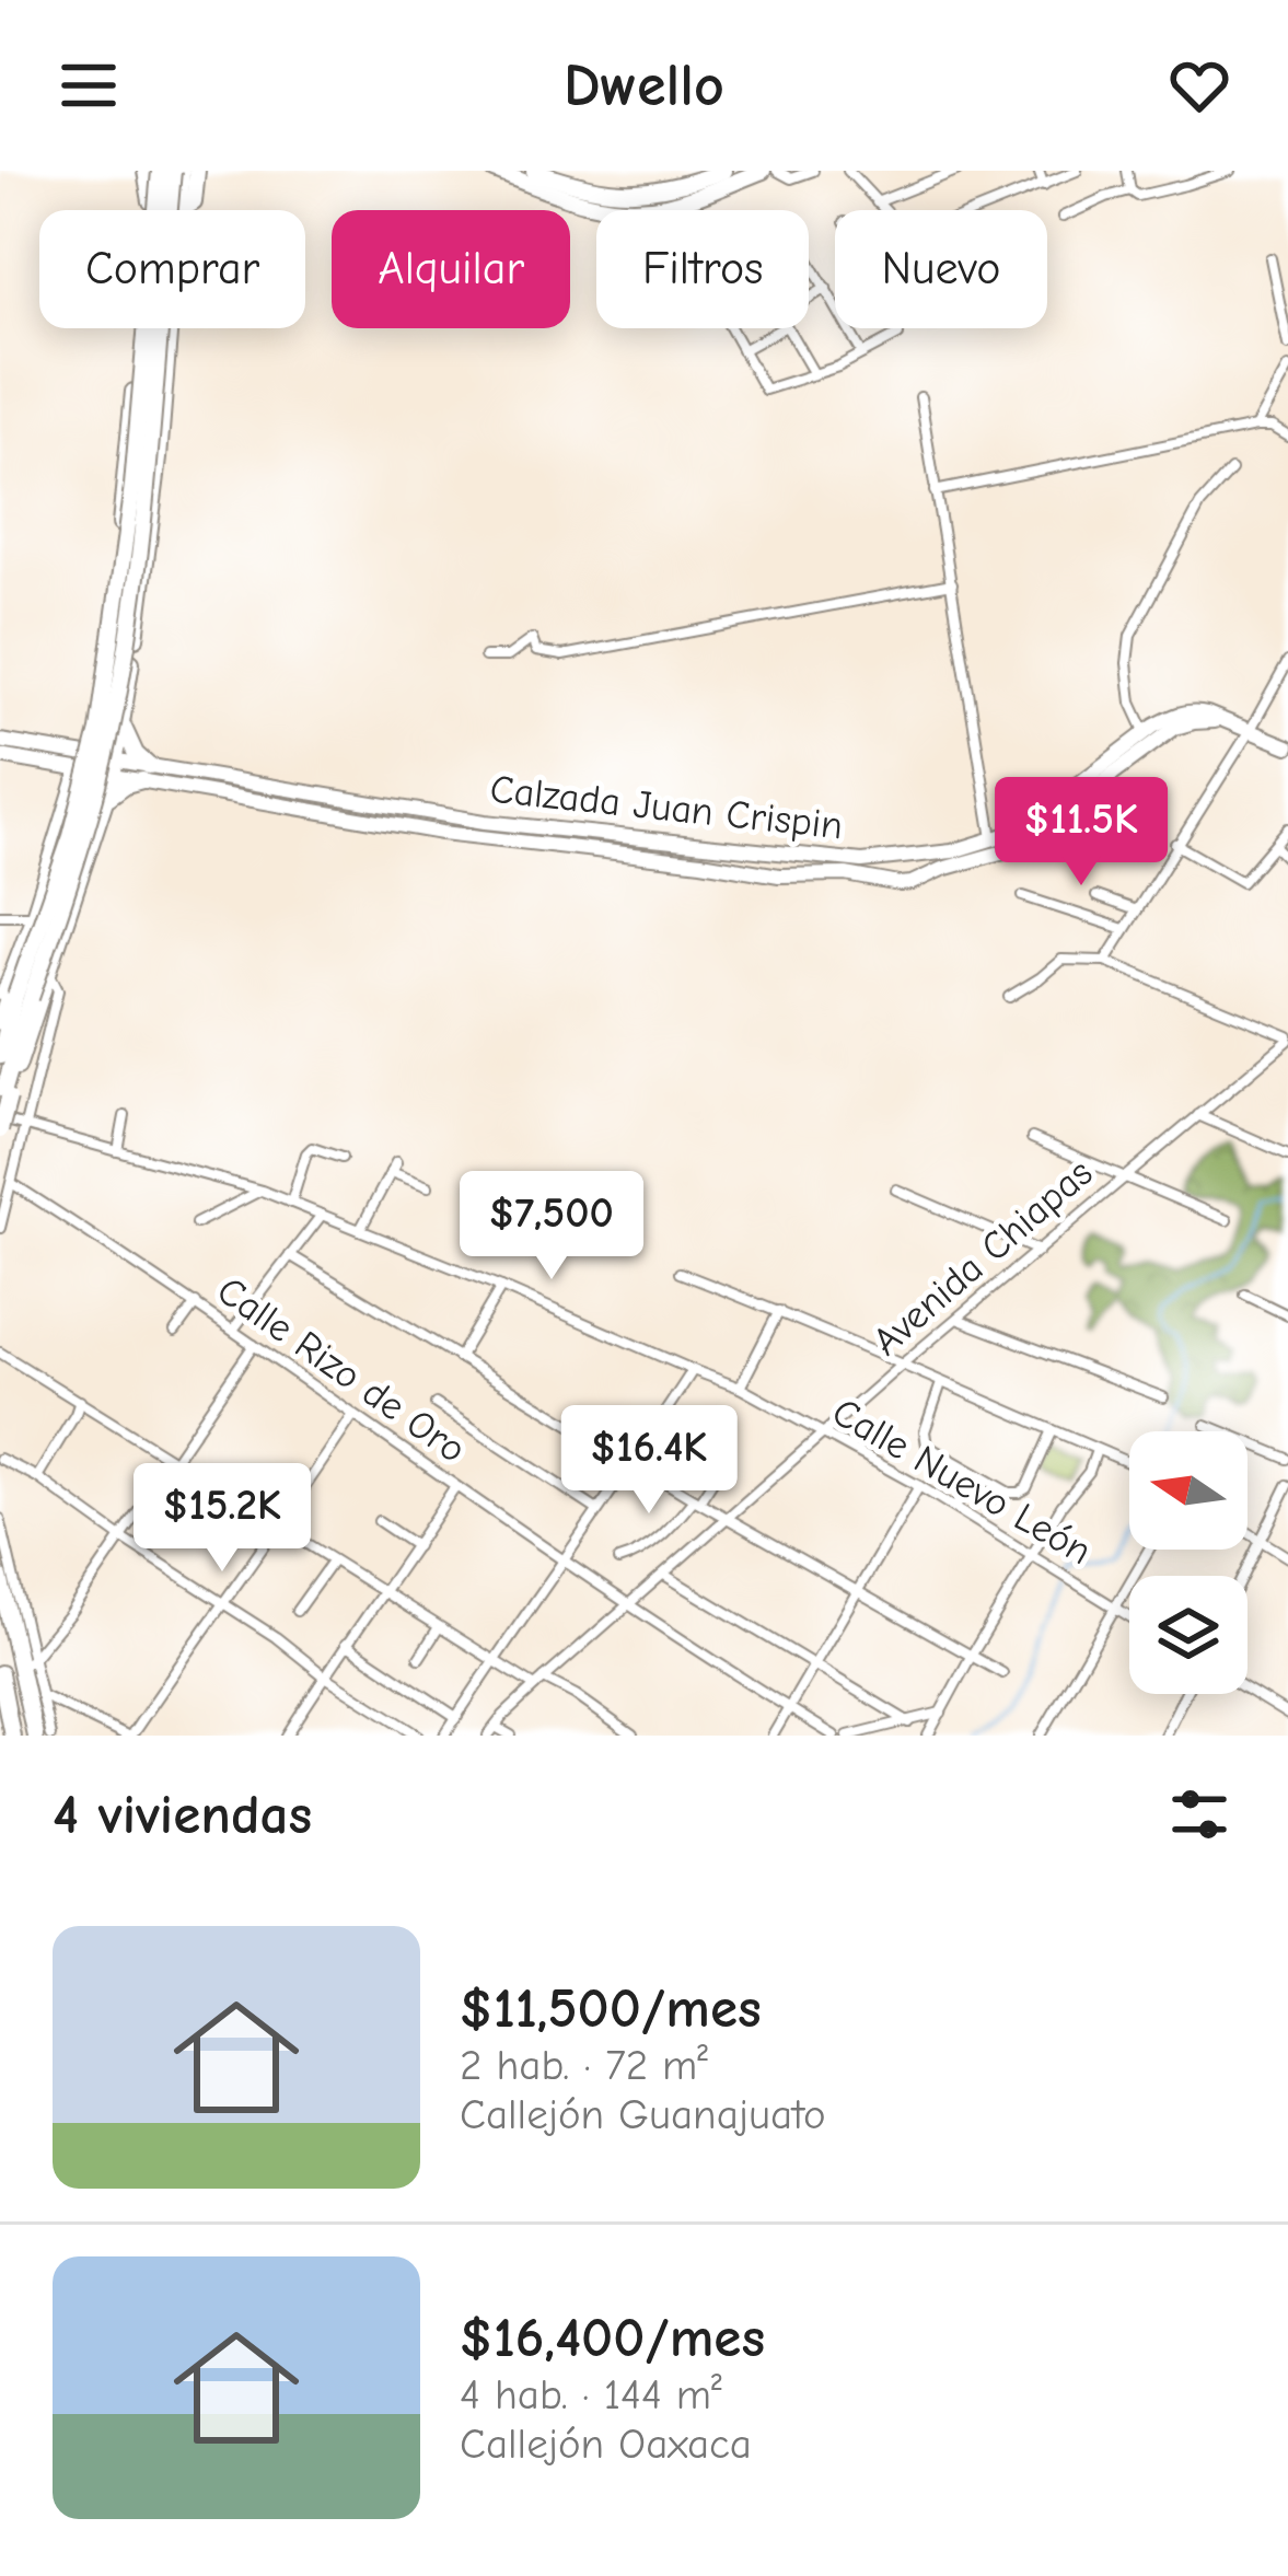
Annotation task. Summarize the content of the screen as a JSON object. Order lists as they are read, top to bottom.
{
  "streets": {
    "main road": ["Calzada Juan Crispin"],
    "street": ["Avenida Chiapas", "Calle Rizo de Oro", "Calle Nuevo León"]
  },
  "crossings": [
    ["Avenida Chiapas", "Calle Rizo de Oro"],
    ["Avenida Chiapas", "Calle Nuevo León"]
  ],
  "north": "left",
  "page": {
    "header": "Dwello",
    "chip": [
      "Comprar",
      "Alquilar",
      "Filtros",
      "Nuevo"
    ],
    "price": [
      "$11.5K",
      "$7,500",
      "$16.4K",
      "$15.2K"
    ],
    "heading": "4 viviendas",
    "list": [
      {
        "name": "$11,500/mes",
        "note": "2 hab. · 72 m² · Callejón Guanajuato"
      },
      {
        "name": "$16,400/mes",
        "note": "4 hab. · 144 m² · Callejón Oaxaca"
      }
    ]
  }
}
